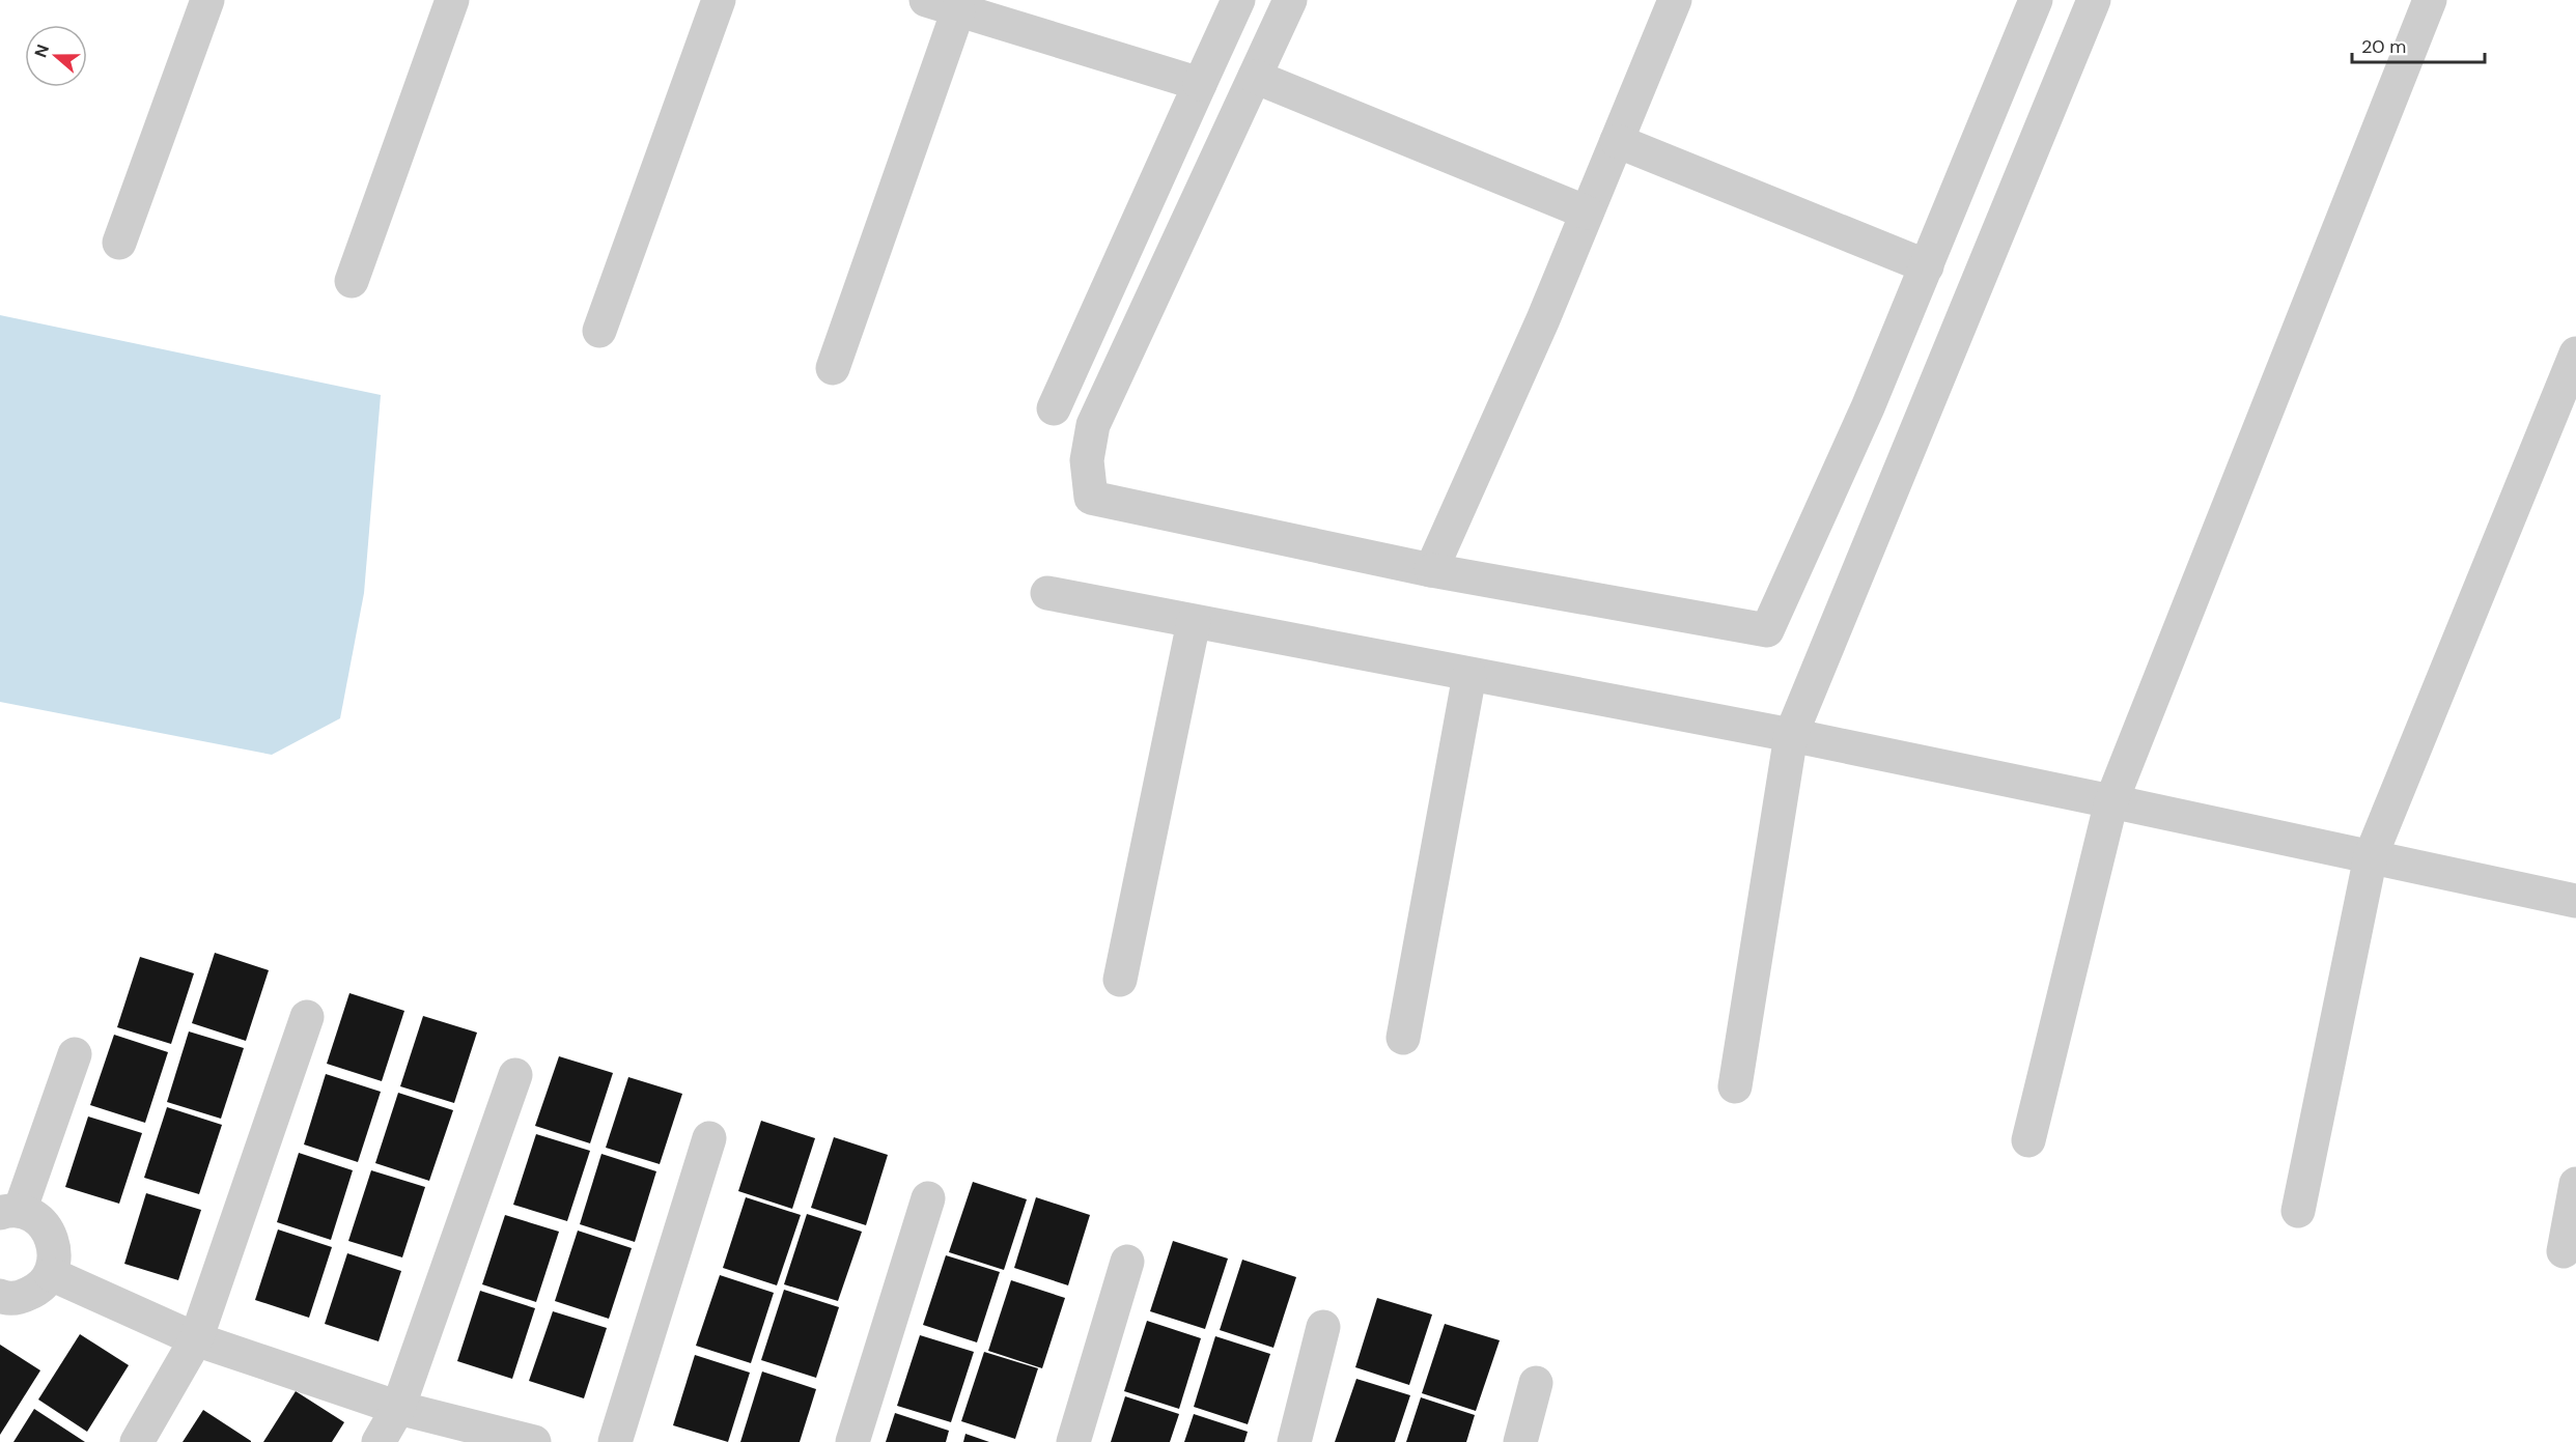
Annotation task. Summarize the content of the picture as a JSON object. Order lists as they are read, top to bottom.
{
  "scale_bar": "20 m",
  "north": "left"
}
